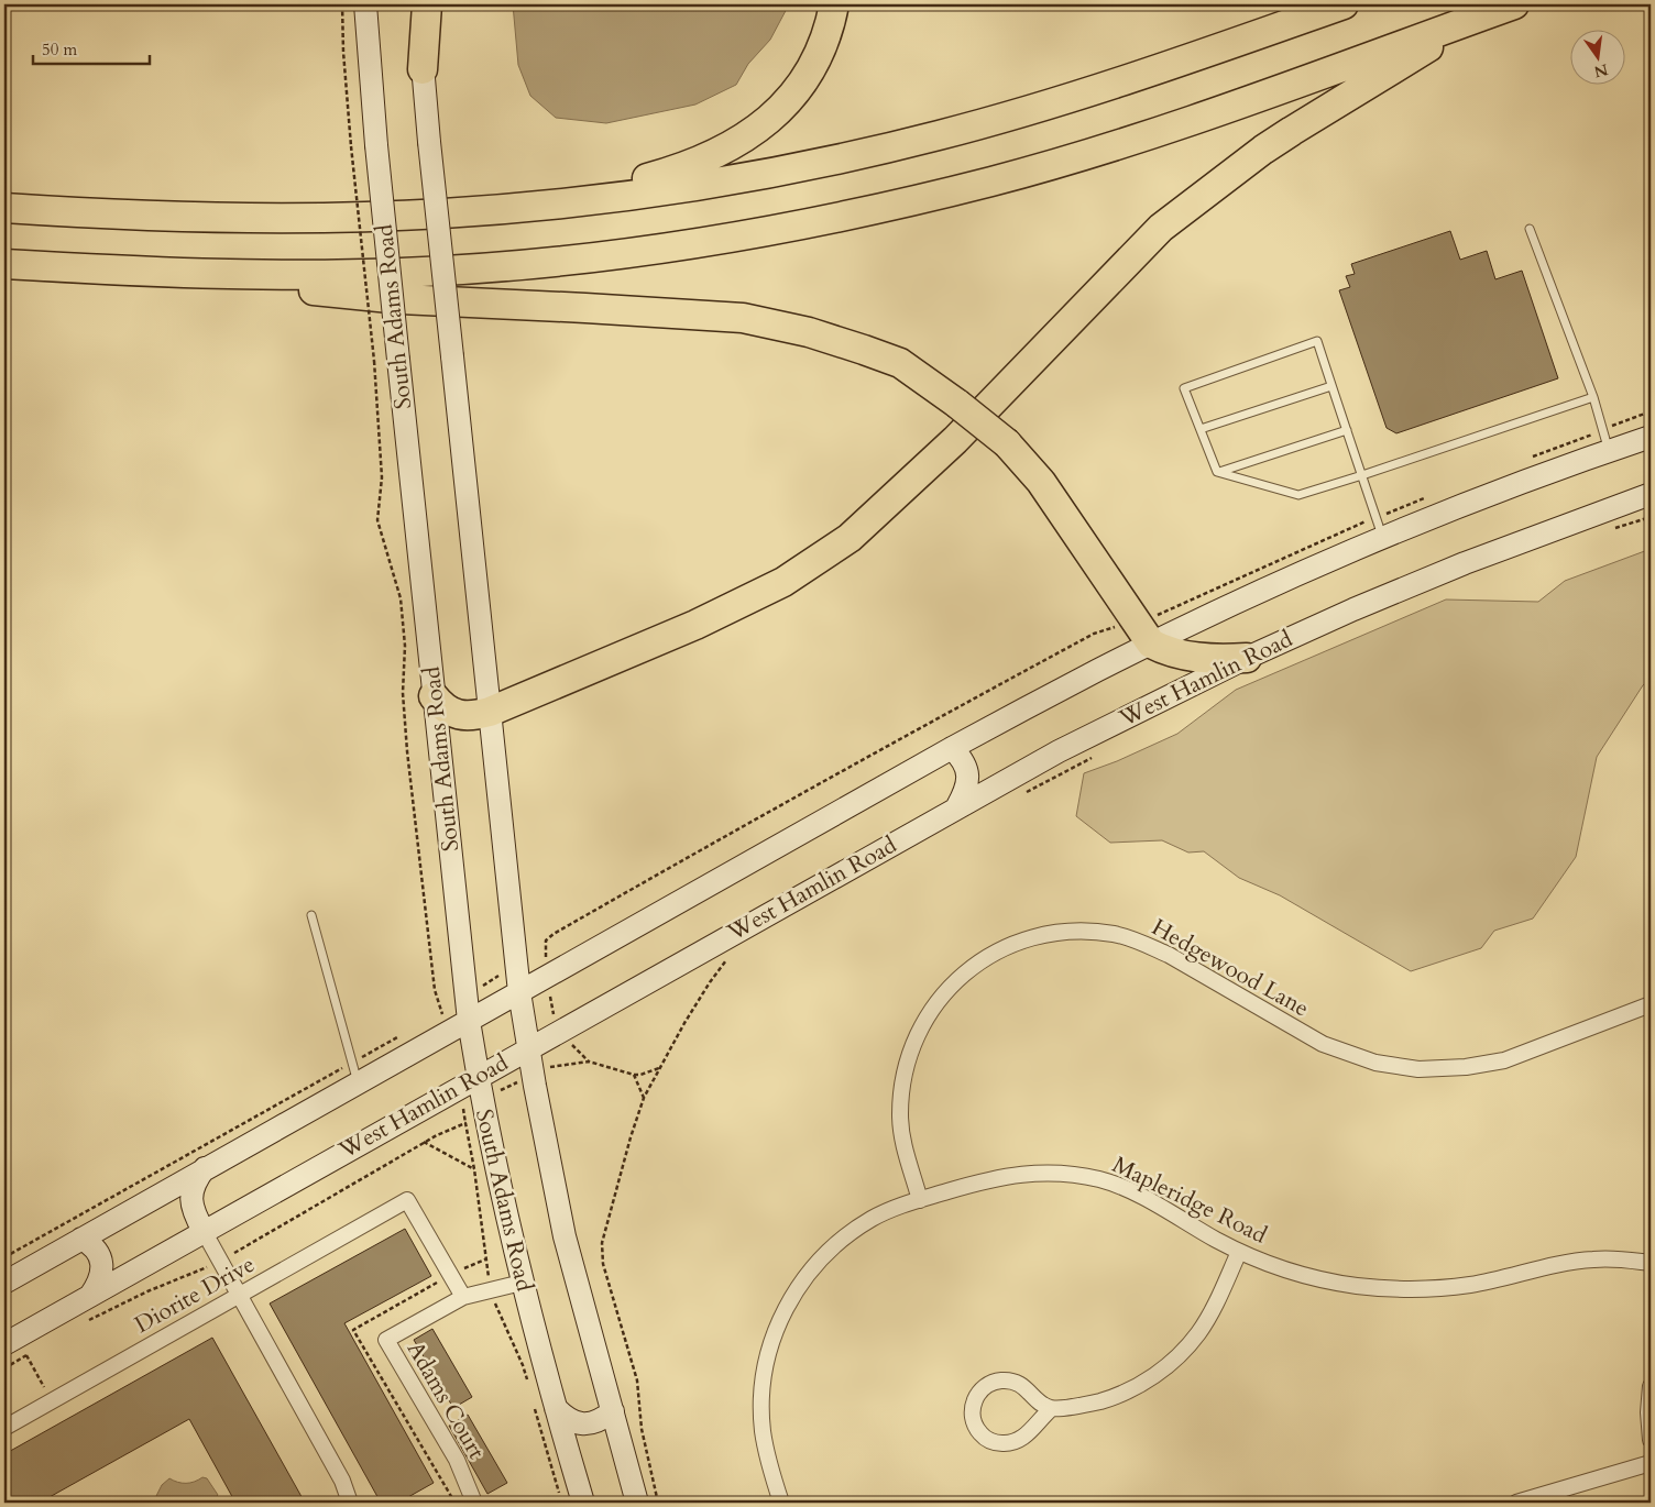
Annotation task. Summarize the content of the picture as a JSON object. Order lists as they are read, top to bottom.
{
  "streets": {
    "main road": ["South Adams Road", "West Hamlin Road"],
    "street": [
      "Hedgewood Lane",
      "Mapleridge Road",
      "Diorite Drive",
      "Adams Court"
    ]
  },
  "crossings": [
    ["South Adams Road", "West Hamlin Road"],
    ["South Adams Road", "Adams Court"],
    ["Hedgewood Lane", "Mapleridge Road"],
    ["Diorite Drive", "Adams Court"]
  ],
  "scale_bar": "50 m",
  "north": "bottom"
}
